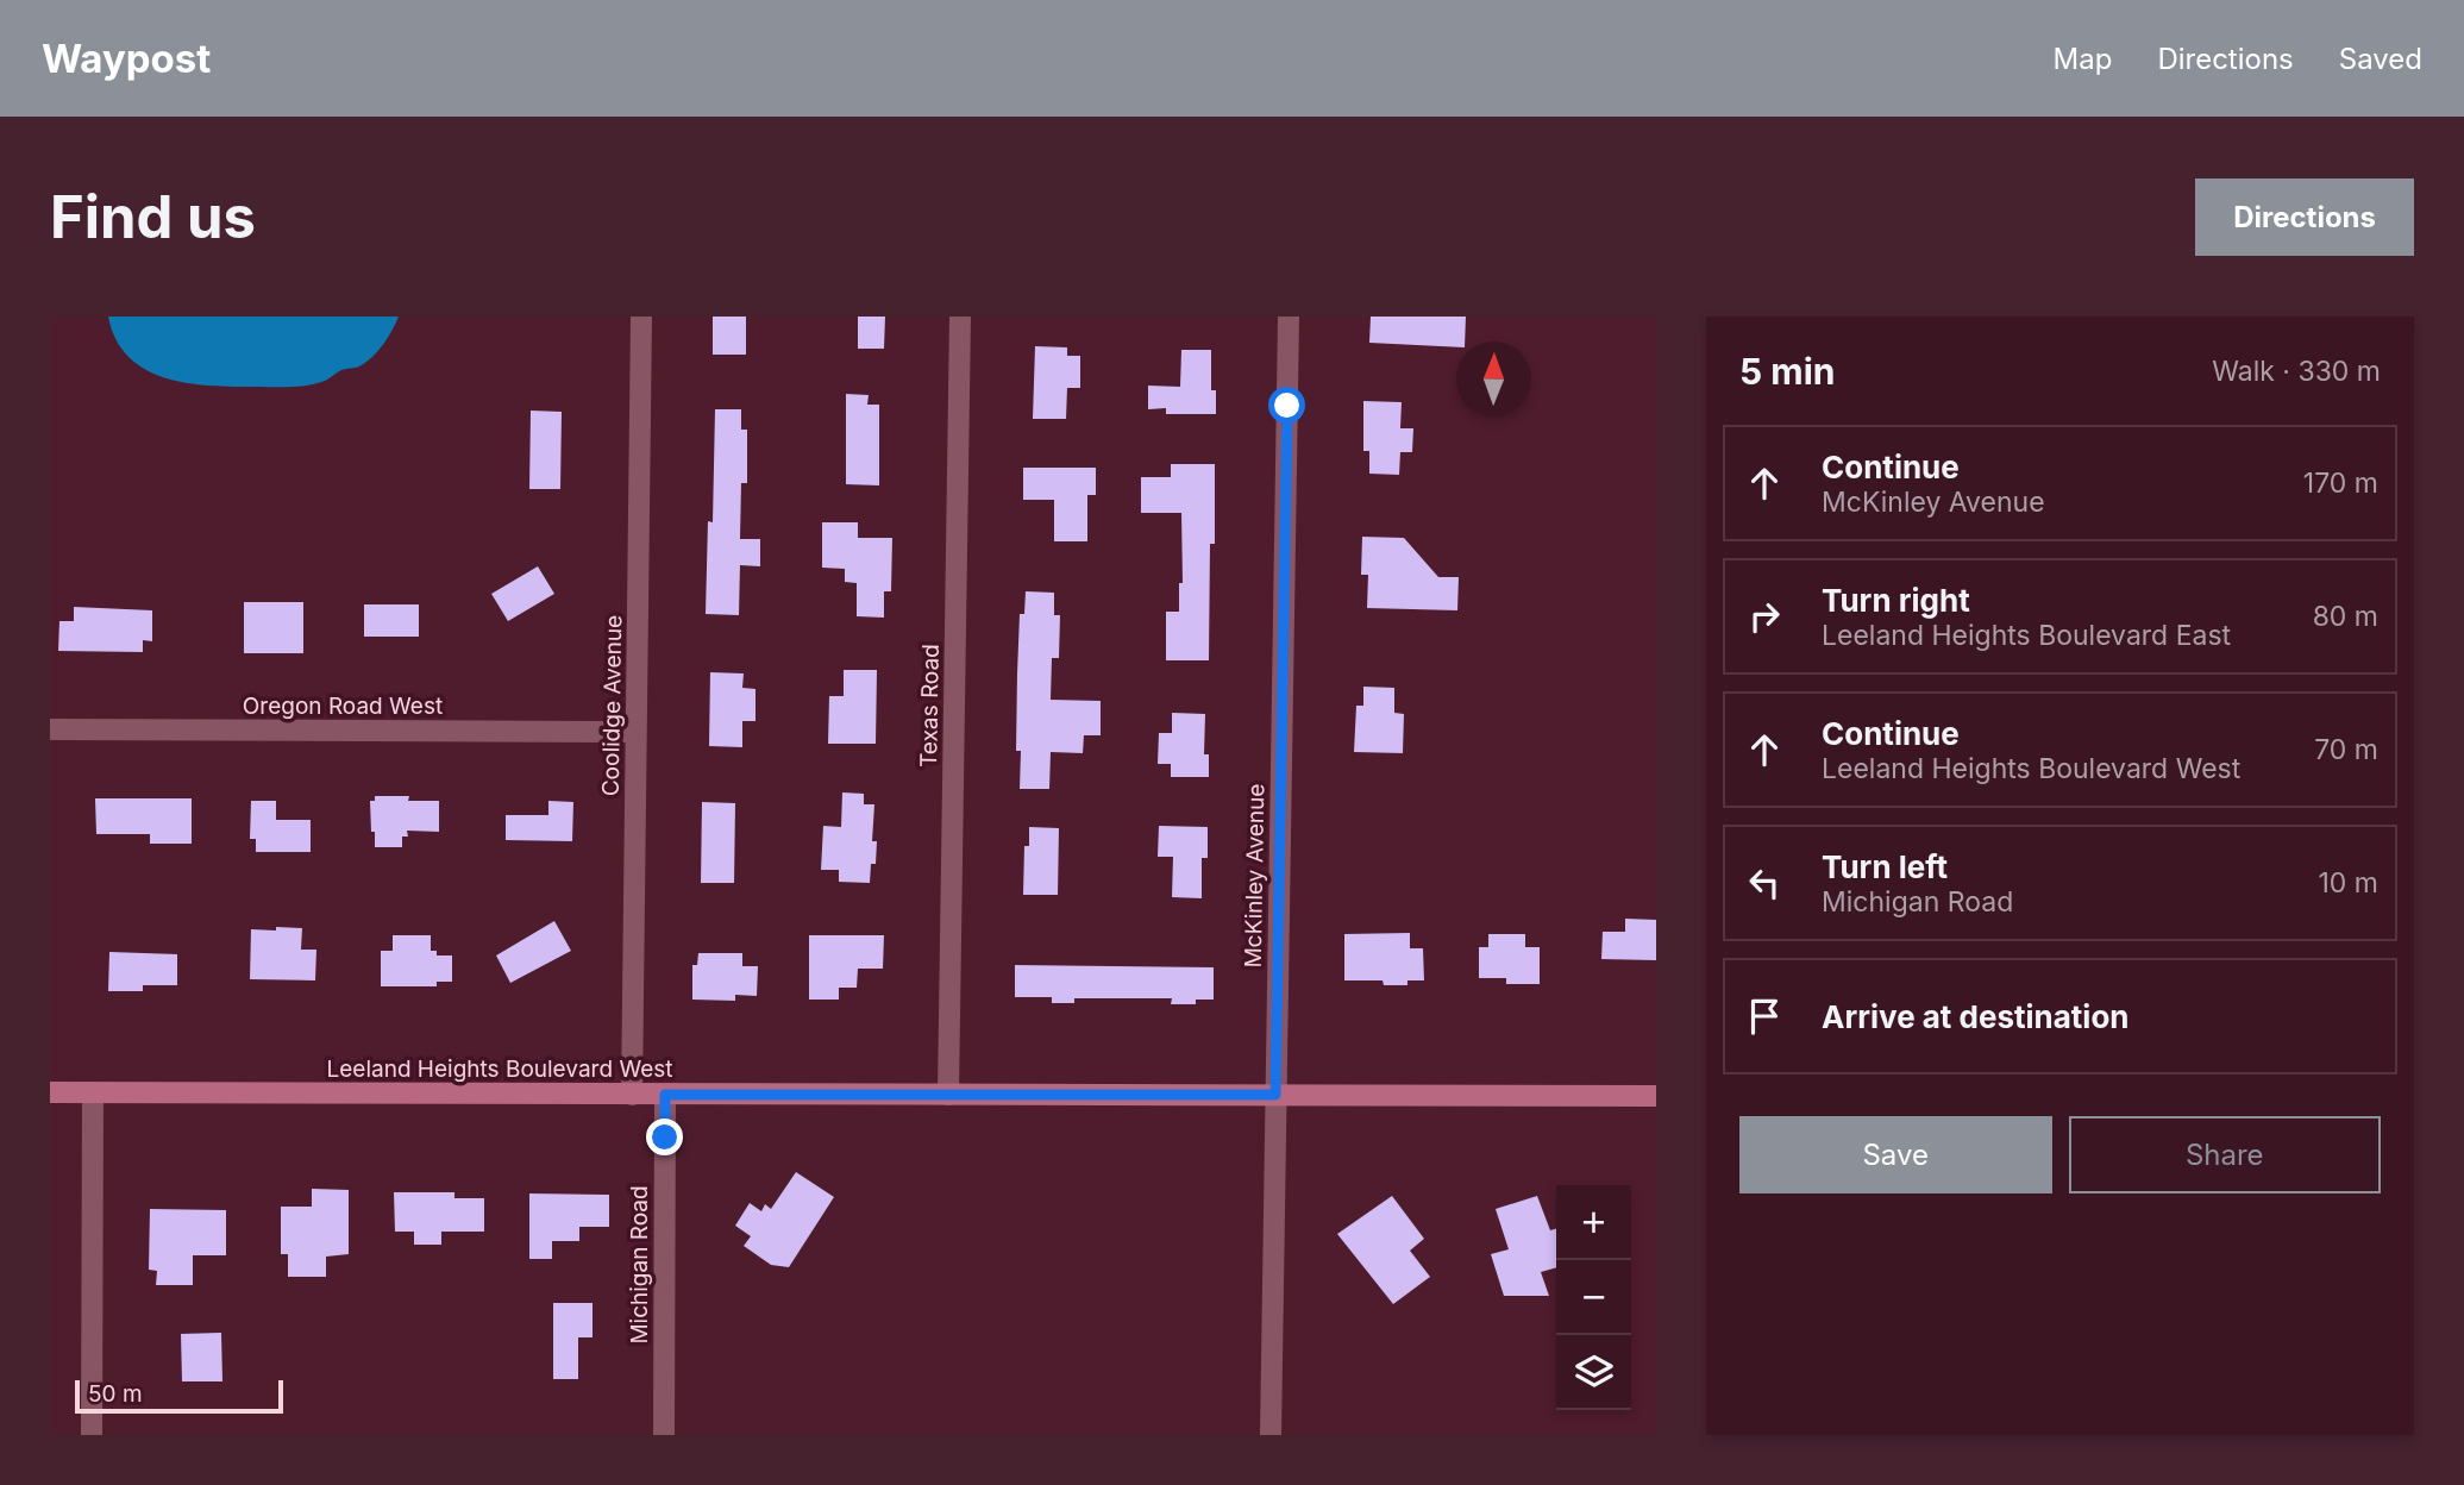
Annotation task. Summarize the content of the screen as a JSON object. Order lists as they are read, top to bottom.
{
  "streets": {
    "main road": ["Leeland Heights Boulevard West"],
    "street": [
      "Oregon Road West",
      "Coolidge Avenue",
      "Texas Road",
      "McKinley Avenue",
      "Michigan Road"
    ]
  },
  "crossings": [
    ["Oregon Road West", "Coolidge Avenue"],
    ["Coolidge Avenue", "Leeland Heights Boulevard West"],
    ["Texas Road", "Leeland Heights Boulevard West"],
    ["McKinley Avenue", "Leeland Heights Boulevard West"],
    ["Leeland Heights Boulevard West", "Michigan Road"]
  ],
  "scale_bar": "50 m",
  "north": "top",
  "page": {
    "header": "Waypost",
    "nav": ["Map", "Directions", "Saved"],
    "buttons": [
      "Directions",
      ["Save", "Share"]
    ],
    "title": "Find us",
    "heading": ["5 min", "Walk · 330 m"],
    "list": [
      ["Continue", "McKinley Avenue", "170 m"],
      ["Turn right", "Leeland Heights Boulevard East", "80 m"],
      ["Continue", "Leeland Heights Boulevard West", "70 m"],
      ["Turn left", "Michigan Road", "10 m"],
      "Arrive at destination"
    ],
    "map_buttons": ["+", "−"],
    "scale": "50 m"
  }
}
